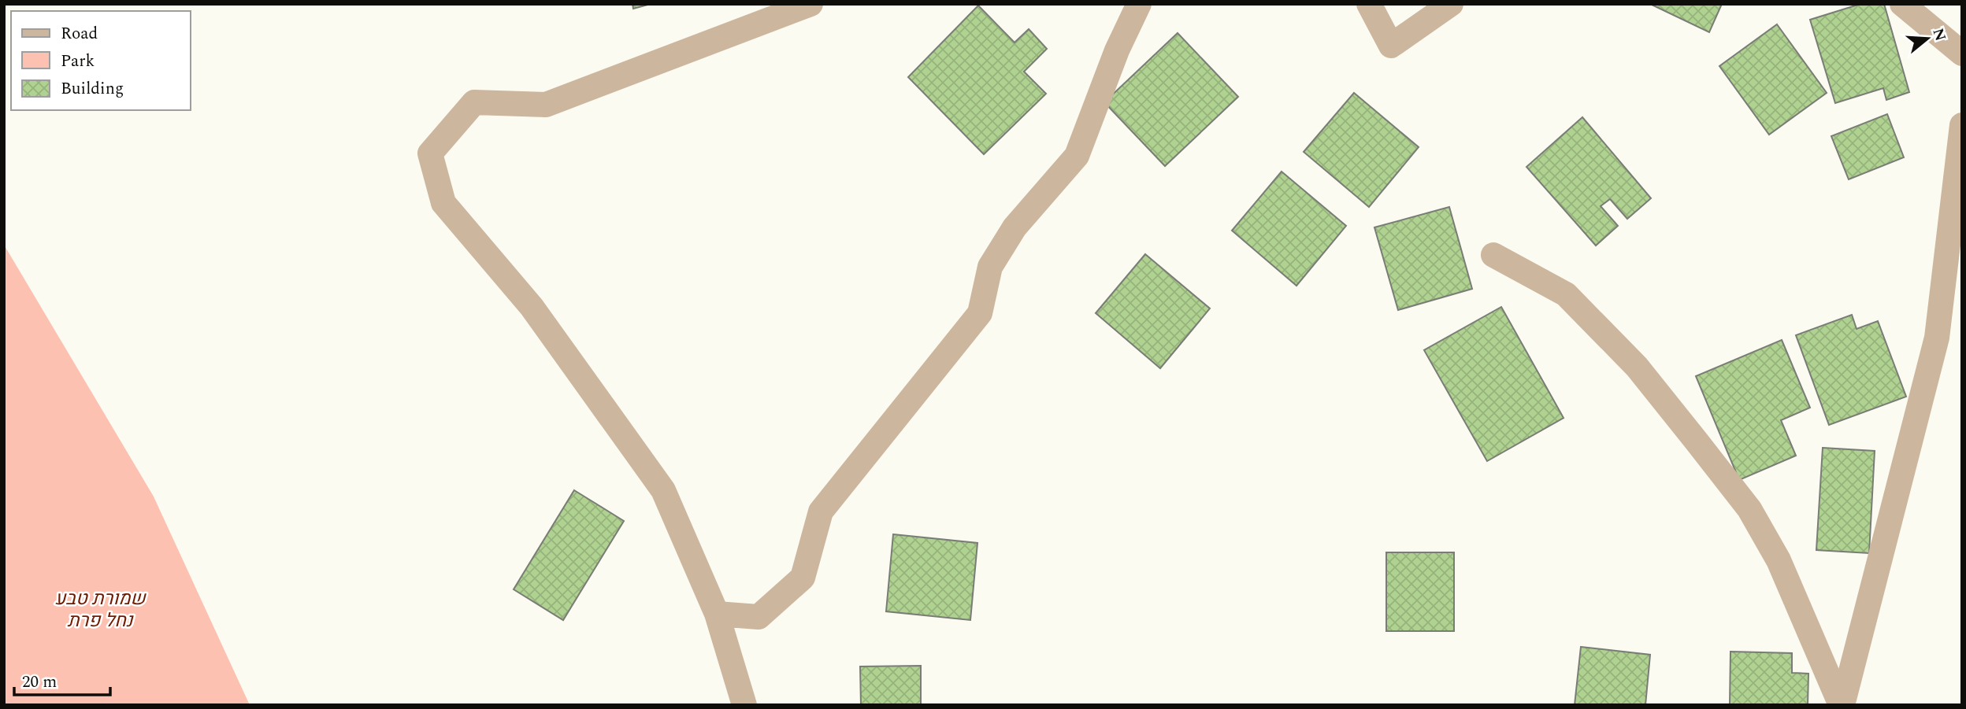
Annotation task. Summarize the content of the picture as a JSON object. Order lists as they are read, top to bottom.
{
  "parks": ["שמורת טבע נחל פרת"],
  "legend": ["Road", "Park", "Building"],
  "scale_bar": "20 m",
  "north": "right"
}
